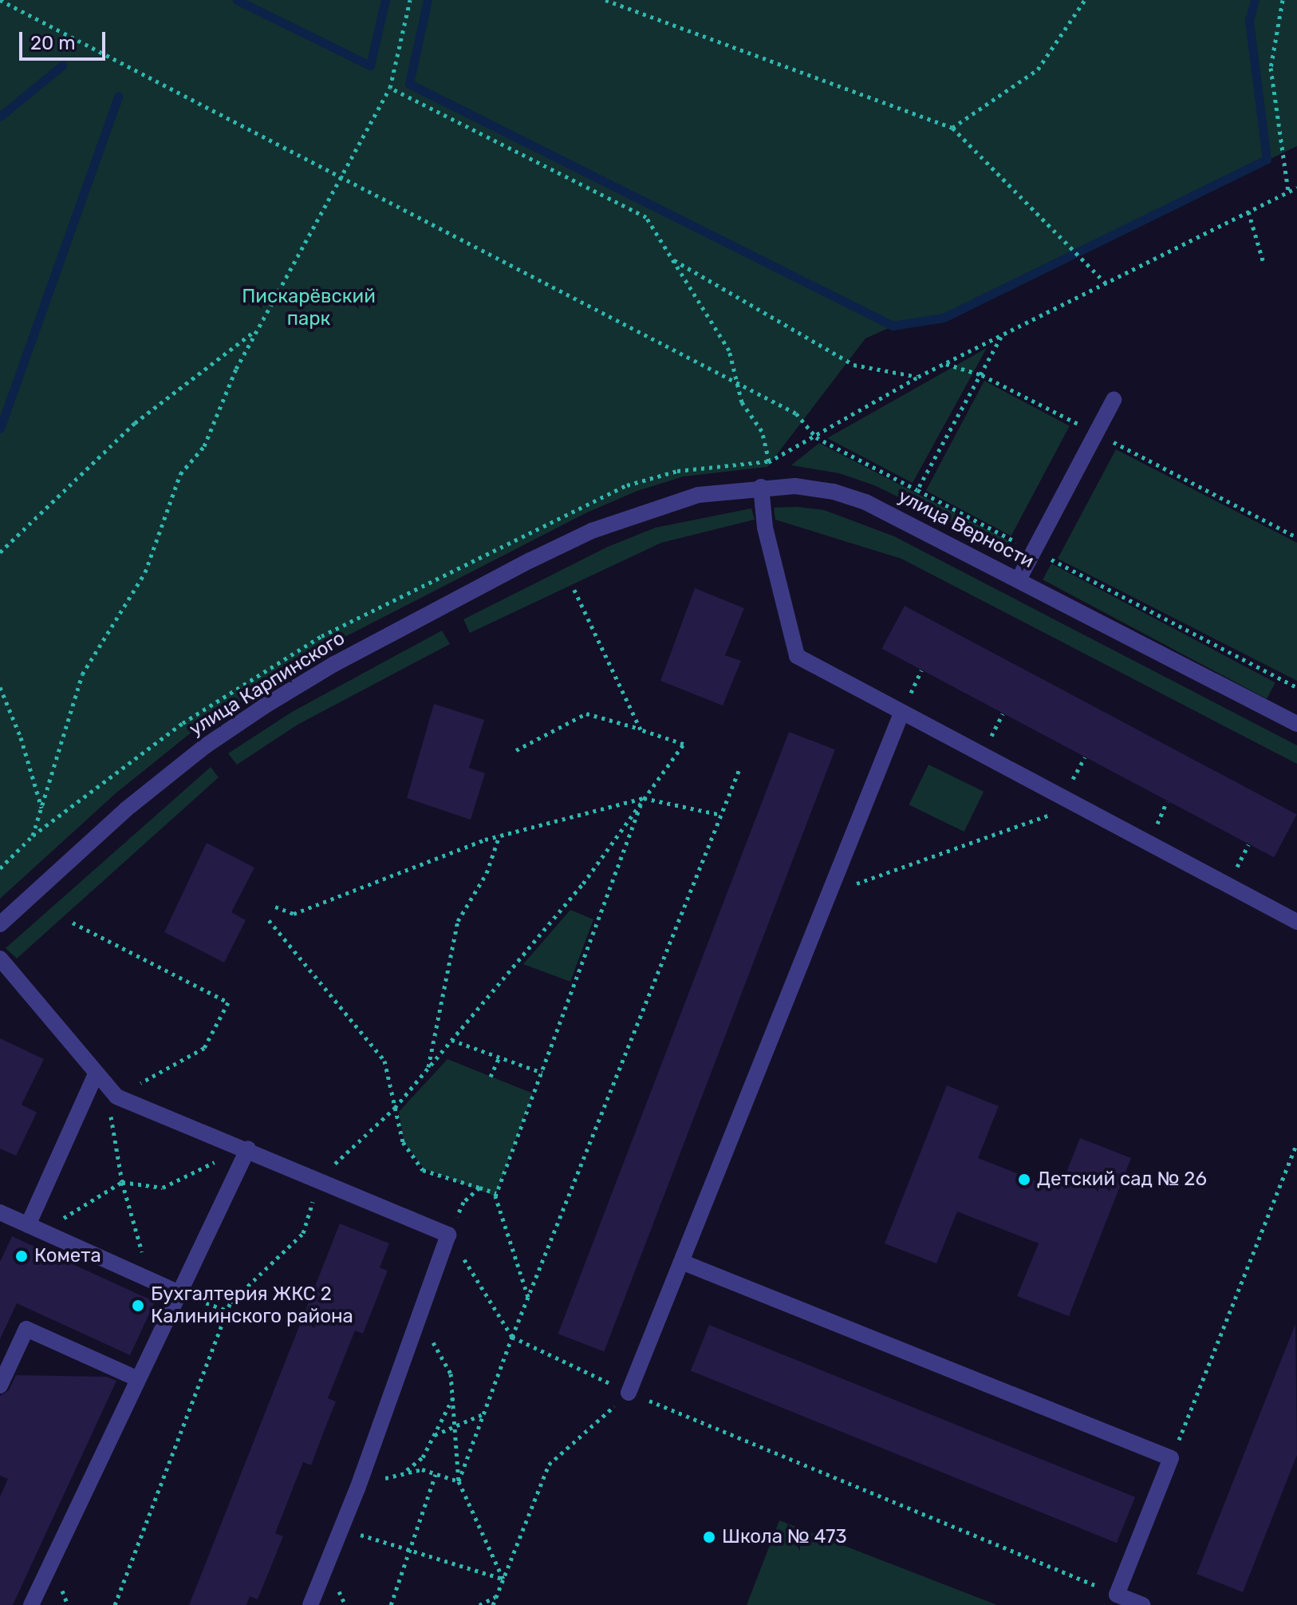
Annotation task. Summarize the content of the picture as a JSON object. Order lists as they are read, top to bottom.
{
  "streets": {
    "street": ["улица Верности", "улица Карпинского"]
  },
  "crossings": [
    ["улица Верности", "улица Карпинского"]
  ],
  "parks": ["Пискарёвский парк"],
  "places": [
    "Детский сад № 26",
    "Комета",
    "Бухгалтерия ЖКС 2 Калининского района",
    "Школа № 473"
  ],
  "scale_bar": "20 m"
}
